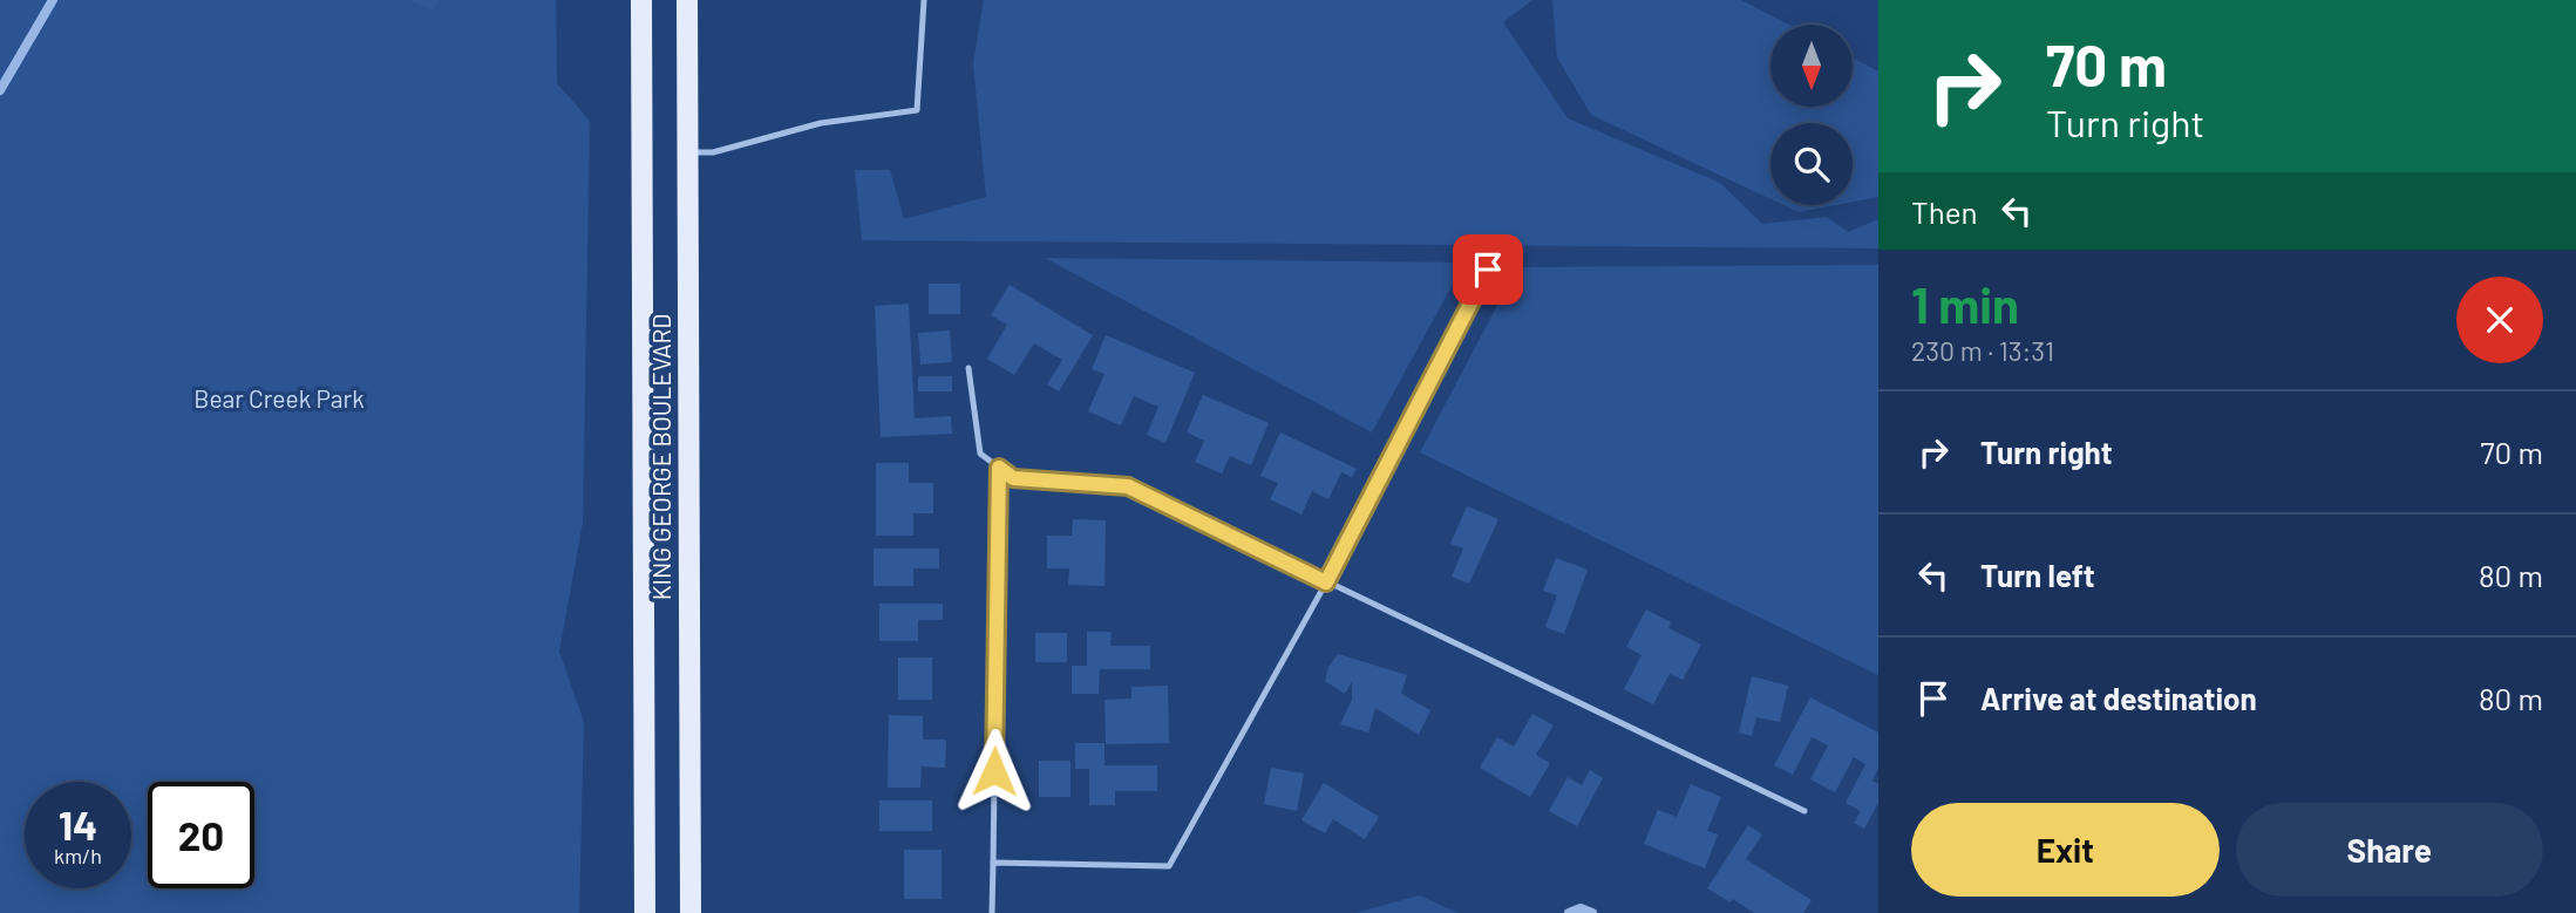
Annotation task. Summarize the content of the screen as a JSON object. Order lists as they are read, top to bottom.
{
  "streets": {
    "main road": ["KING GEORGE BOULEVARD"]
  },
  "parks": ["Bear Creek Park"],
  "north": "bottom",
  "page": {
    "turn": ["70 m", "Turn right"],
    "then": "Then",
    "heading": ["1 min", "230 m · 13:31"],
    "list": [
      {
        "name": "Turn right",
        "value": "70 m"
      },
      {
        "name": "Turn left",
        "value": "80 m"
      },
      {
        "name": "Arrive at destination",
        "value": "80 m"
      }
    ],
    "speed": "14 km/h",
    "limit": "20",
    "buttons": ["Exit", "Share"]
  }
}
